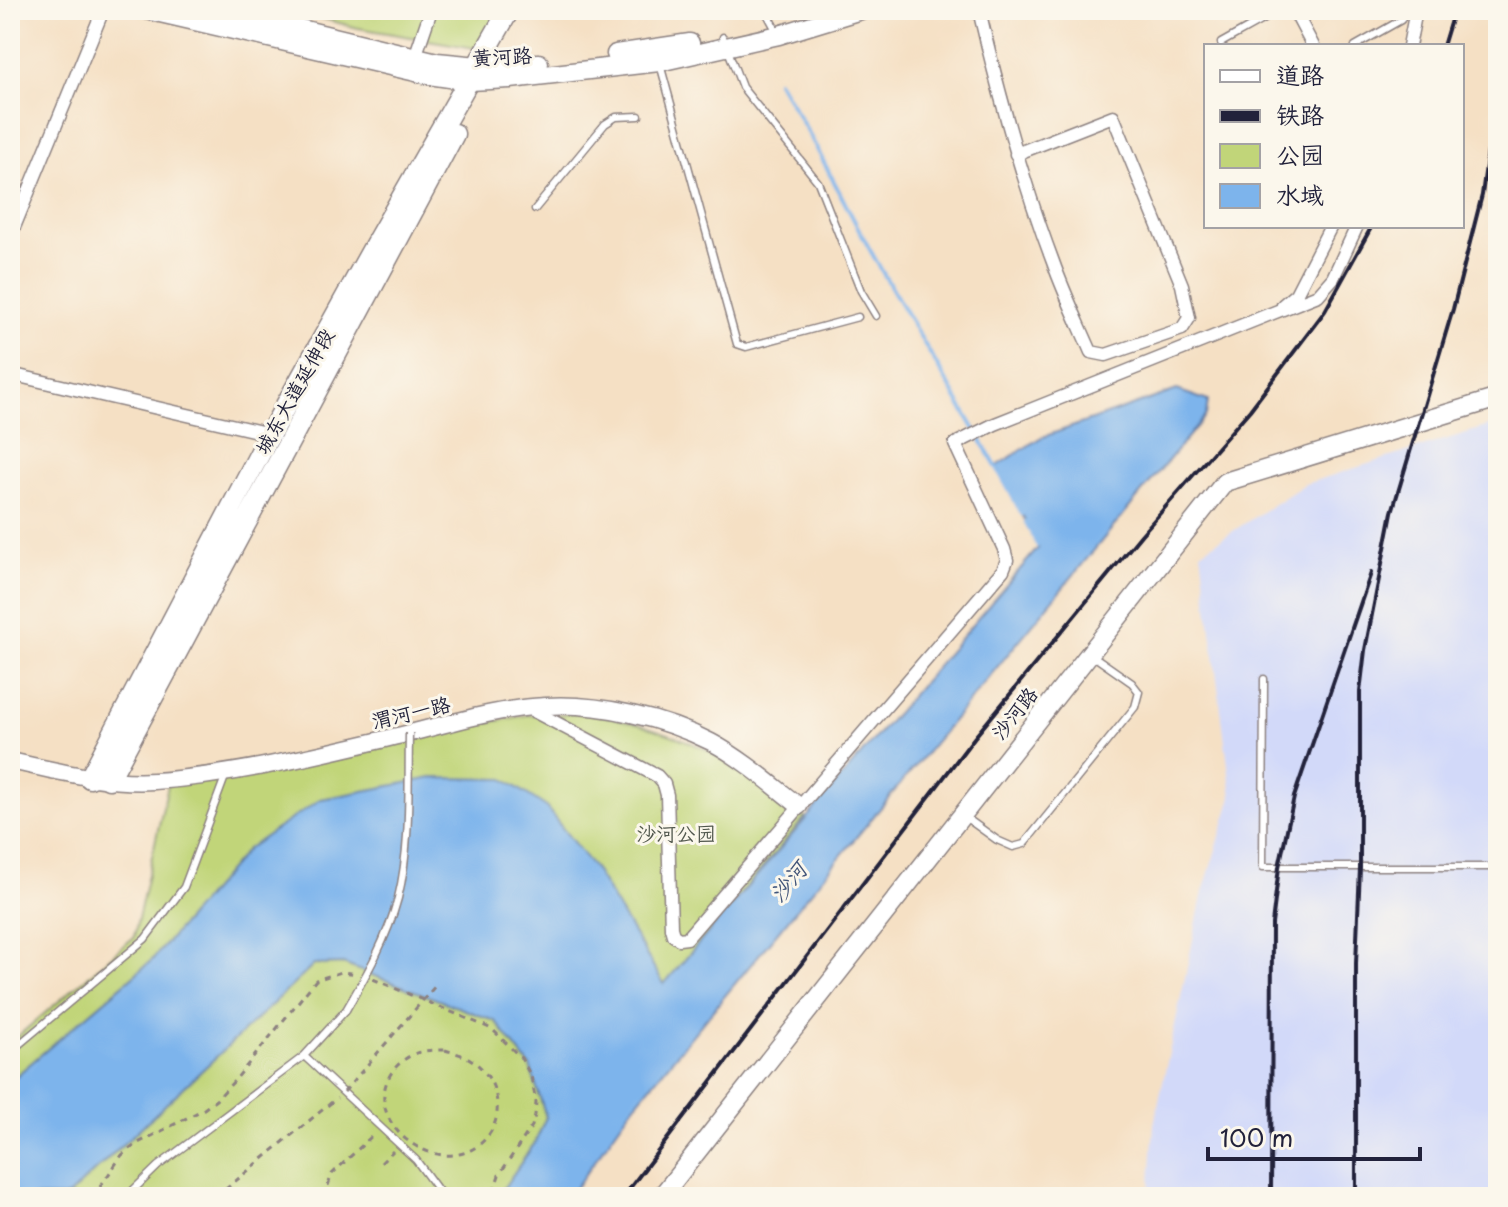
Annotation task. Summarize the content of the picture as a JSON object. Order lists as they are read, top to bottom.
{
  "streets": {
    "main road": ["黄河路", "城东大道延伸段", "沙河路"],
    "street": ["渭河一路"]
  },
  "crossings": [
    ["黄河路", "城东大道延伸段"],
    ["城东大道延伸段", "渭河一路"]
  ],
  "water": ["沙河"],
  "parks": ["沙河公园"],
  "legend": [
    "道路",
    "铁路",
    "公园",
    "水域"
  ],
  "scale_bar": "100 m"
}
